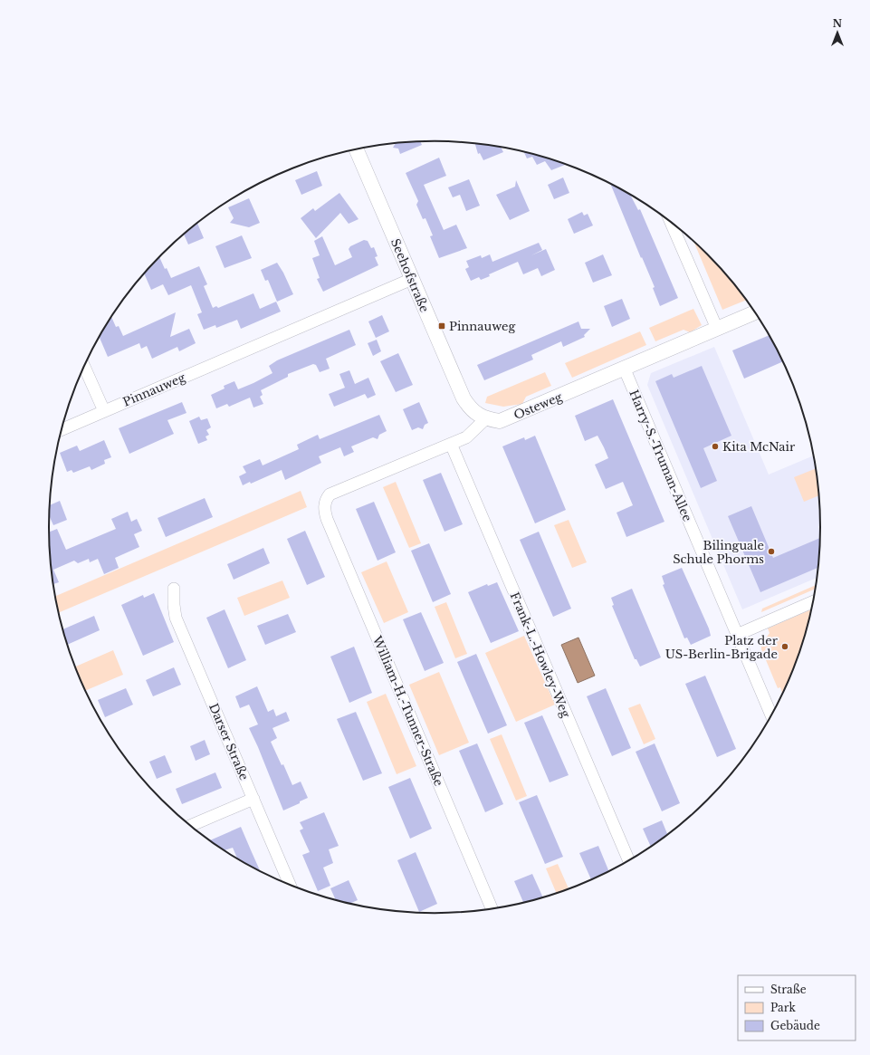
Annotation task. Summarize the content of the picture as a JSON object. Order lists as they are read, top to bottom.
{
  "streets": {
    "street": [
      "Seehofstraße",
      "Pinnauweg",
      "Osteweg",
      "Harry-S.-Truman-Allee",
      "Frank-L.-Howley-Weg",
      "William-H.-Tunner-Straße",
      "Darser Straße"
    ]
  },
  "crossings": [
    ["Seehofstraße", "Pinnauweg"],
    ["Seehofstraße", "Osteweg"],
    ["Osteweg", "Harry-S.-Truman-Allee"],
    ["Frank-L.-Howley-Weg", "William-H.-Tunner-Straße"]
  ],
  "places": {
    "transit": ["Pinnauweg"],
    "other": ["Kita McNair", "Bilinguale Schule Phorms", "Platz der US-Berlin-Brigade"]
  },
  "legend": ["Straße", "Park", "Gebäude"],
  "north": "top"
}
